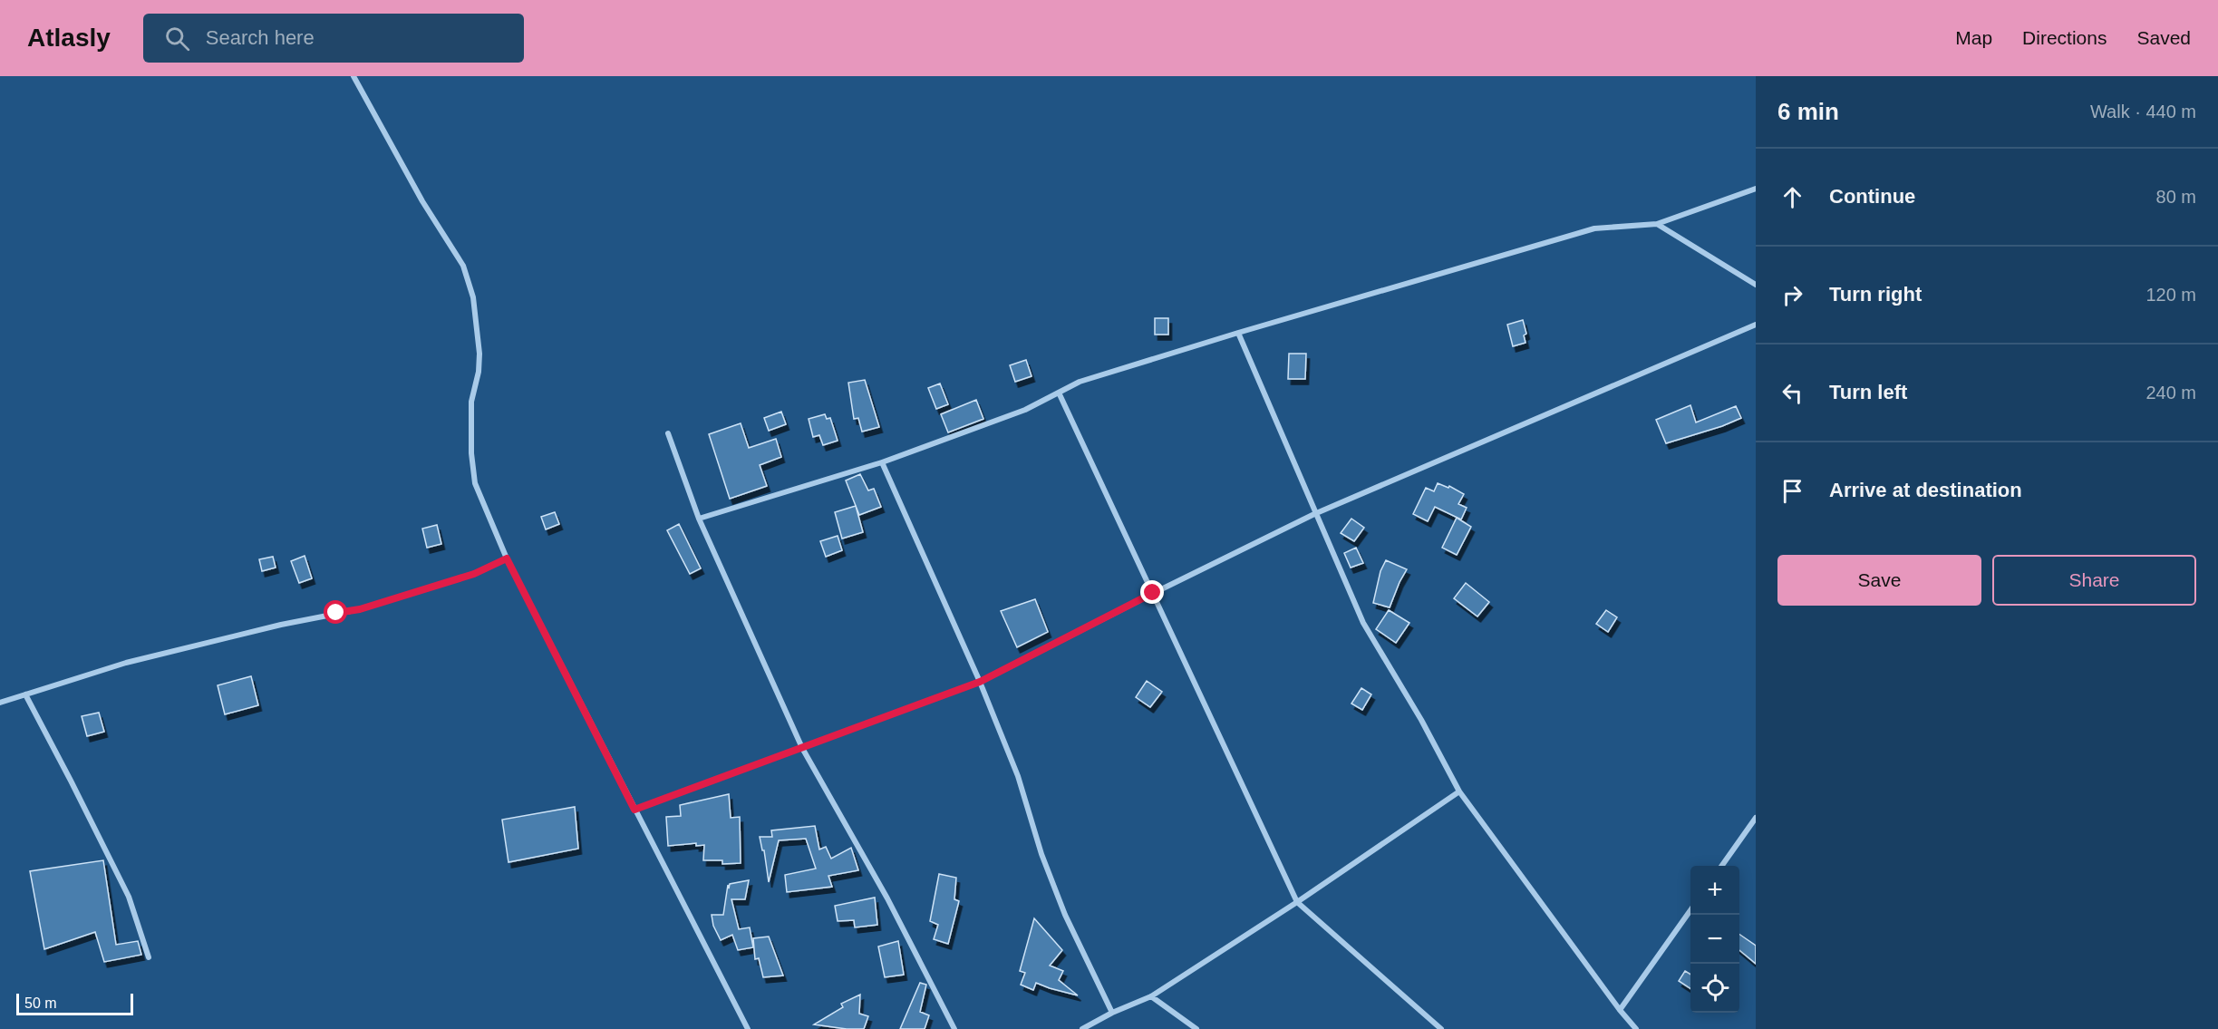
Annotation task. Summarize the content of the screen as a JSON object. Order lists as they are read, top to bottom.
{
  "scale_bar": "50 m",
  "page": {
    "header": "Atlasly",
    "search": "Search here",
    "nav": ["Map", "Directions", "Saved"],
    "heading": ["6 min", "Walk · 440 m"],
    "list": [
      ["Continue", "80 m"],
      ["Turn right", "120 m"],
      ["Turn left", "240 m"],
      "Arrive at destination"
    ],
    "buttons": ["Save", "Share"],
    "map_buttons": ["+", "−"],
    "scale": "50 m"
  }
}
